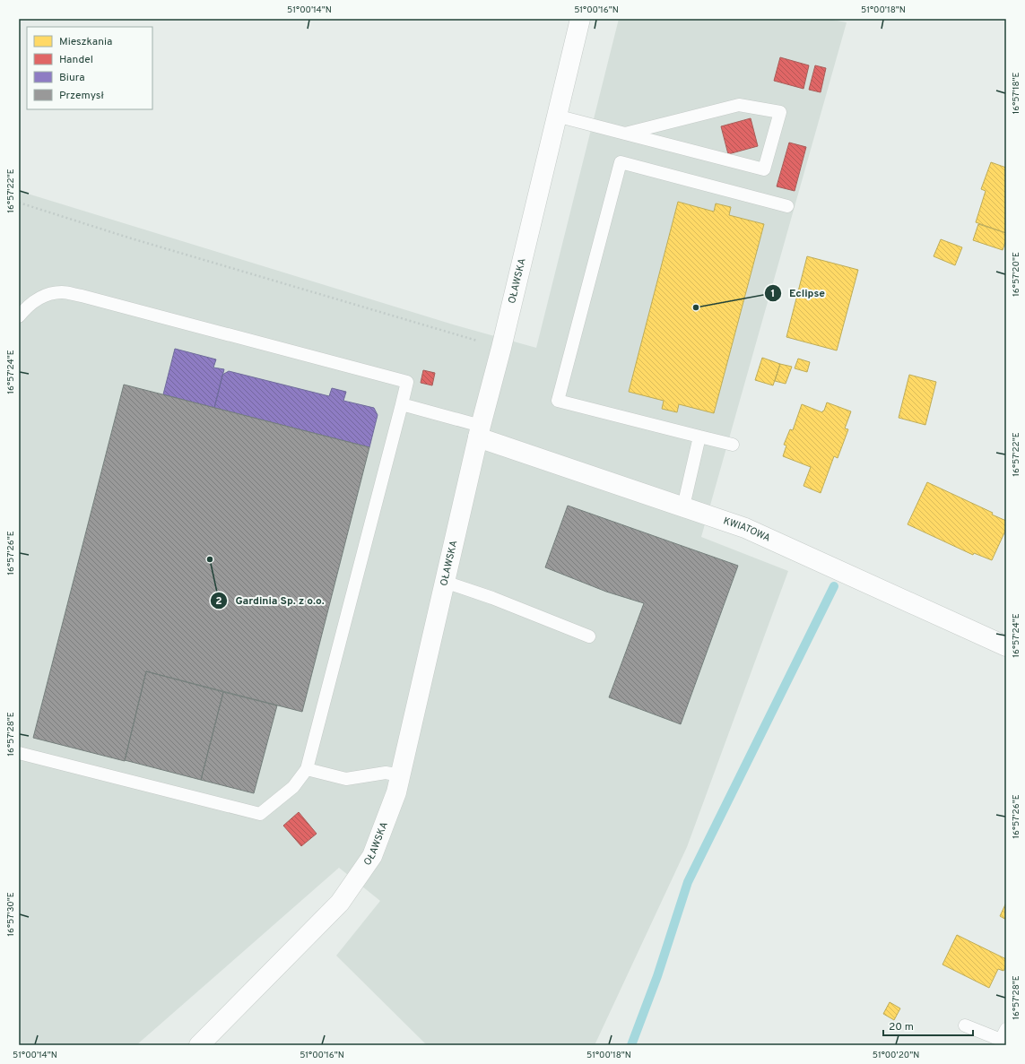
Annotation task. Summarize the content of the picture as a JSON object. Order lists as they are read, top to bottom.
{
  "streets": {
    "street": ["OŁAWSKA", "KWIATOWA"]
  },
  "crossings": [
    ["OŁAWSKA", "KWIATOWA"]
  ],
  "places": ["Eclipse", "Gardinia Sp. z o.o."],
  "legend": [
    "Mieszkania",
    "Handel",
    "Biura",
    "Przemysł"
  ],
  "scale_bar": "20 m",
  "coordinates": [
    "51°00'14\"N",
    "51°00'16\"N",
    "51°00'18\"N",
    "16°57'18\"E",
    "16°57'22\"E",
    "16°57'20\"E",
    "16°57'24\"E",
    "16°57'26\"E",
    "16°57'28\"E",
    "16°57'30\"E",
    "51°00'20\"N"
  ]
}
